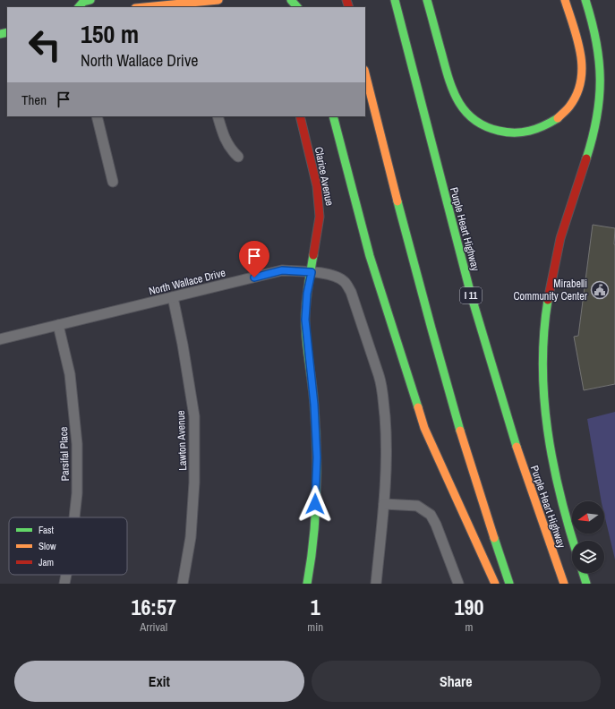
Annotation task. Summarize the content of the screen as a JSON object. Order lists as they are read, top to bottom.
{
  "streets": {
    "main road": ["Clarice Avenue", "Purple Heart Highway", "I 11"],
    "street": ["North Wallace Drive", "Lawton Avenue", "Parsifal Place"]
  },
  "crossings": [
    ["Clarice Avenue", "North Wallace Drive"],
    ["North Wallace Drive", "Lawton Avenue"],
    ["North Wallace Drive", "Parsifal Place"]
  ],
  "places": {
    "public building": ["Mirabelli Community Center"]
  },
  "legend": ["Fast", "Slow", "Jam"],
  "north": "left",
  "page": {
    "turn": ["150 m", "North Wallace Drive"],
    "then": "Then",
    "eta": [
      "16:57",
      "Arrival",
      "1",
      "min",
      "190",
      "m"
    ],
    "buttons": ["Exit", "Share"]
  }
}
